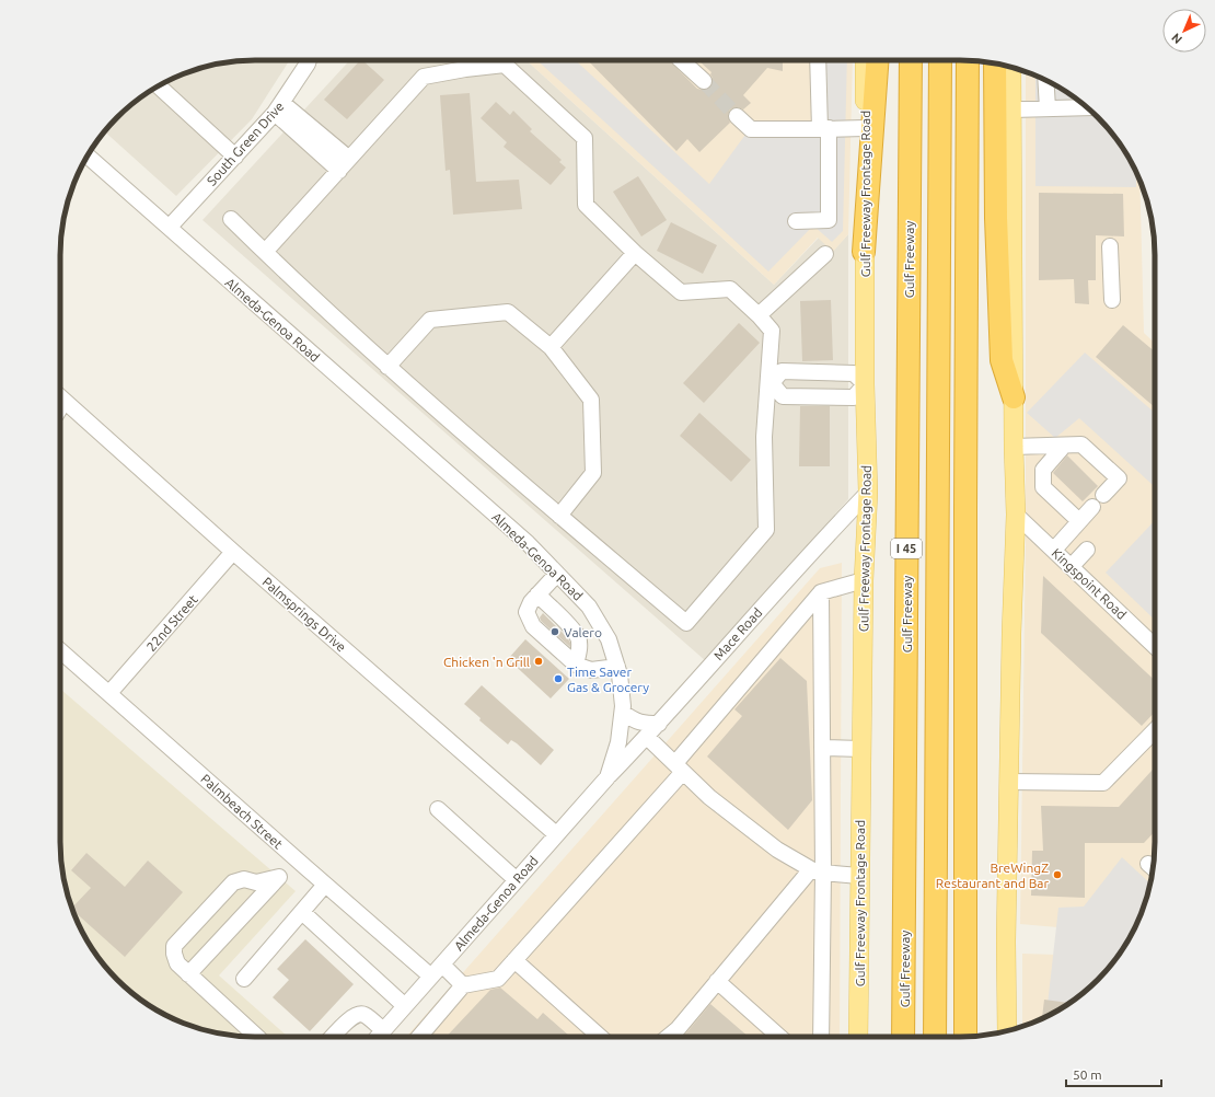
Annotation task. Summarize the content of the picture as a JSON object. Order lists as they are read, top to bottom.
{
  "streets": {
    "highway": ["Gulf Freeway", "I 45"],
    "main road": ["Gulf Freeway Frontage Road"],
    "street": [
      "South Green Drive",
      "Almeda-Genoa Road",
      "Kingspoint Road",
      "Palmsprings Drive",
      "22nd Street",
      "Mace Road",
      "Palmbeach Street"
    ]
  },
  "crossings": [
    ["South Green Drive", "Almeda-Genoa Road"],
    ["Gulf Freeway Frontage Road", "Mace Road"],
    ["Almeda-Genoa Road", "Palmsprings Drive"],
    ["Almeda-Genoa Road", "Mace Road"],
    ["Almeda-Genoa Road", "Palmbeach Street"],
    ["Palmsprings Drive", "22nd Street"],
    ["22nd Street", "Palmbeach Street"]
  ],
  "places": [
    "Valero",
    "Chicken 'n Grill",
    "Time Saver Gas & Grocery",
    "BreWingZ Restaurant and Bar"
  ],
  "scale_bar": "50 m",
  "north": "bottom left"
}
